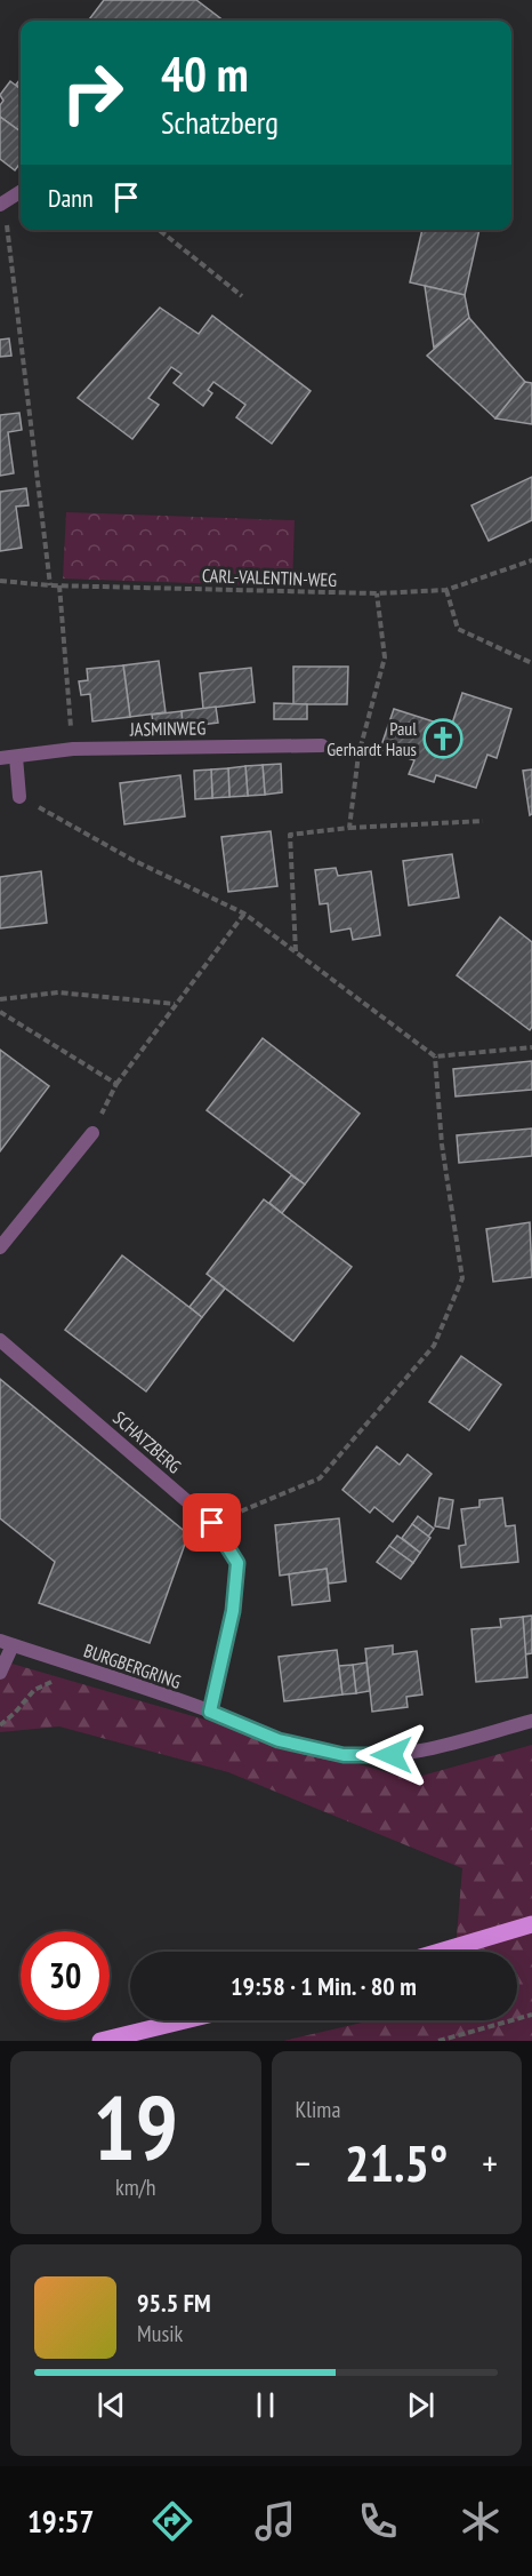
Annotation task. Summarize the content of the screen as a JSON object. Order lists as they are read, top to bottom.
{
  "streets": {
    "street": ["JASMINWEG", "SCHATZBERG", "BURGBERGRING"],
    "path": ["CARL-VALENTIN-WEG"]
  },
  "crossings": [
    ["SCHATZBERG", "BURGBERGRING"]
  ],
  "places": {
    "church": ["Paul Gerhardt Haus"]
  },
  "page": {
    "turn": ["40 m", "Schatzberg"],
    "then": "Dann",
    "limit": "30",
    "trip": "19:58 · 1 Min. · 80 m",
    "tile": [
      ["19", "km/h"],
      "Klima"
    ],
    "heat": ["−", "21.5°", "+"],
    "song": ["95.5 FM", "Musik"],
    "tabs": "19:57"
  }
}
